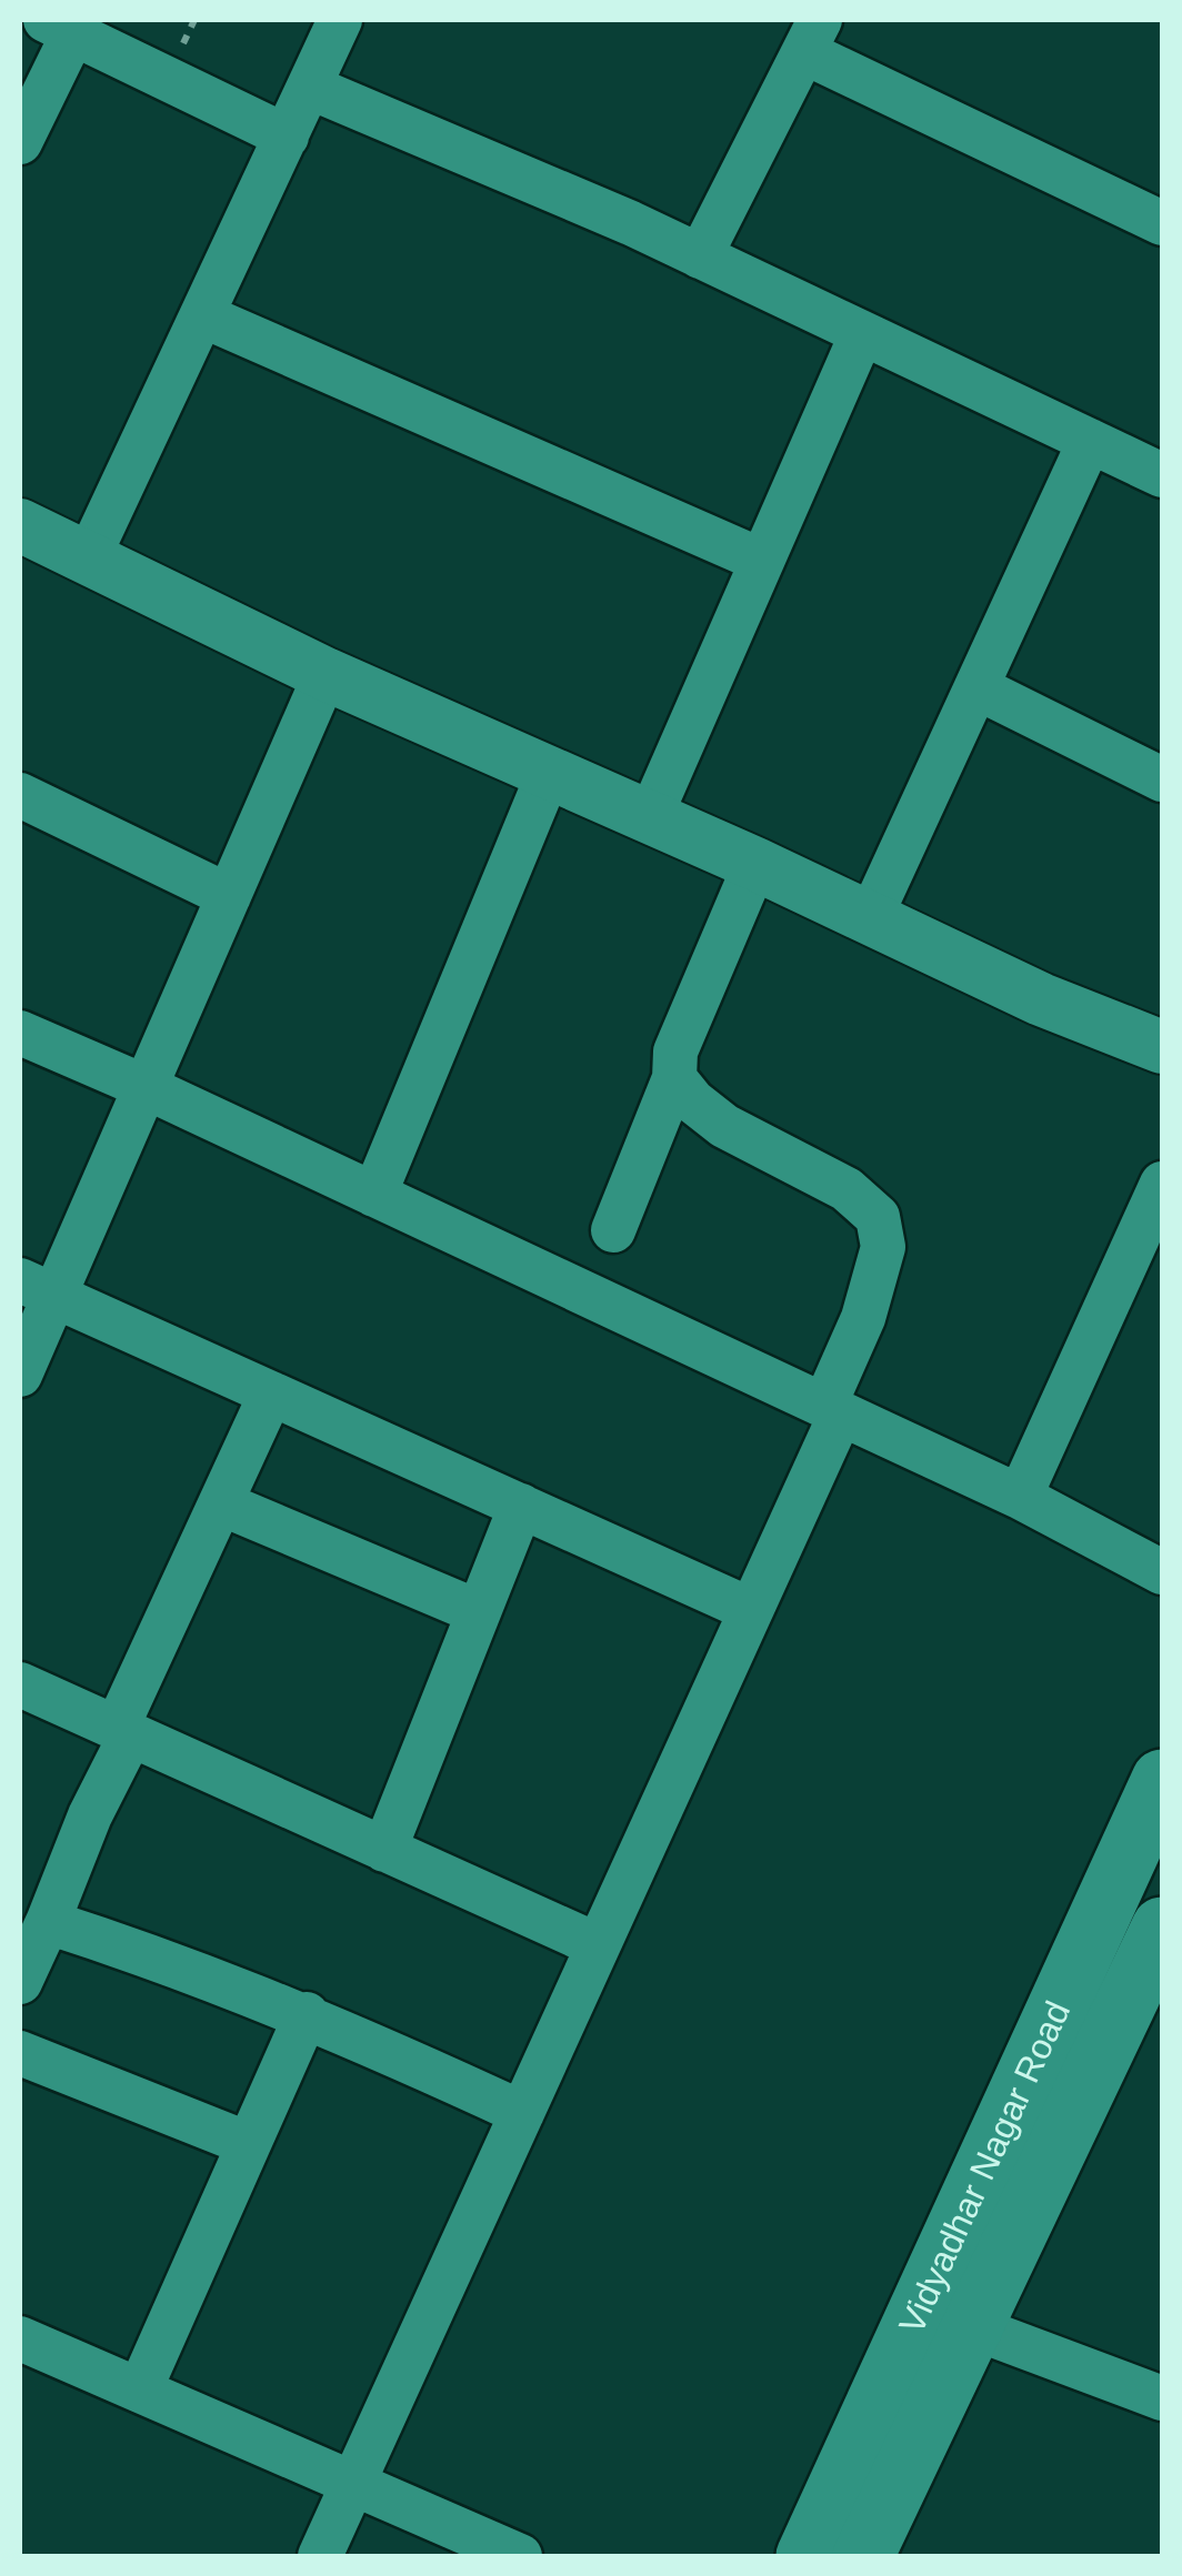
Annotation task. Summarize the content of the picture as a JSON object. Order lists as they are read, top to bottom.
{
  "streets": {
    "main road": ["Vidyadhar Nagar Road"]
  }
}
